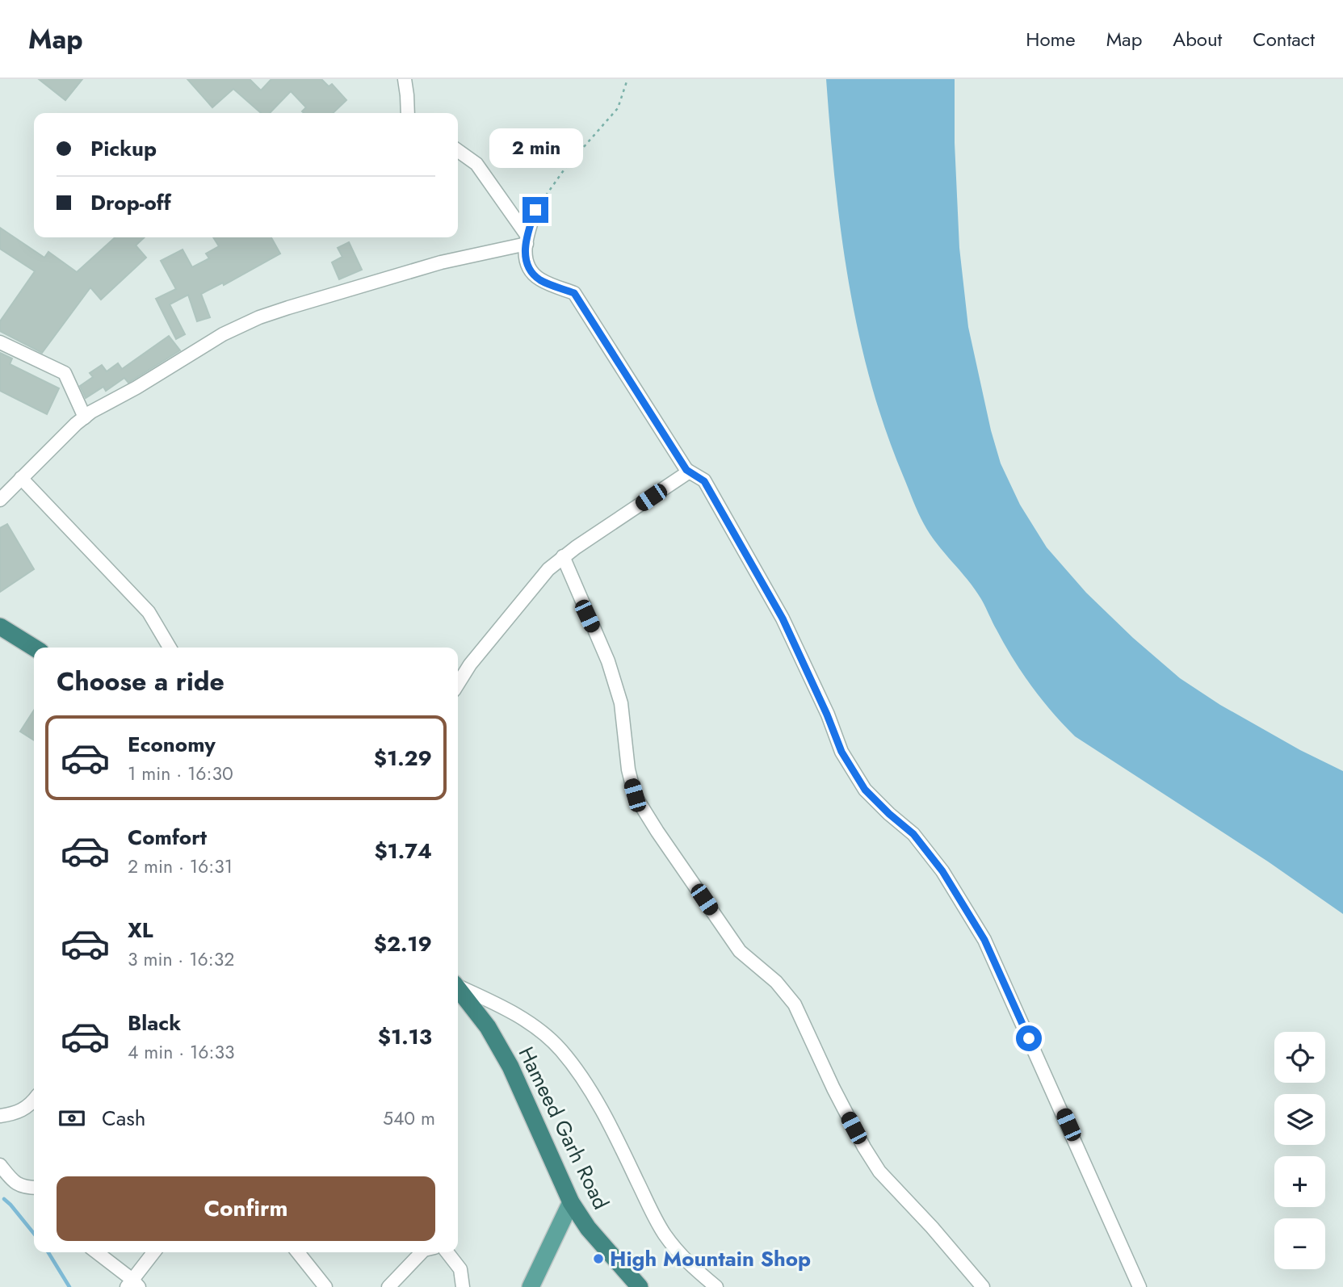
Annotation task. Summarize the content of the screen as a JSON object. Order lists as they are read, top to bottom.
{
  "streets": {
    "highway": ["Hameed Garh Road"]
  },
  "places": ["High Mountain Shop"],
  "page": {
    "header": "Map",
    "nav": [
      "Home",
      "Map",
      "About",
      "Contact"
    ],
    "banner": ["Pickup", "Drop-off"],
    "bubble": "2 min",
    "heading": "Choose a ride",
    "list": [
      {
        "name": "Economy",
        "note": "1 min · 16:30",
        "value": "$1.29"
      },
      {
        "name": "Comfort",
        "note": "2 min · 16:31",
        "value": "$1.74"
      },
      {
        "name": "XL",
        "note": "3 min · 16:32",
        "value": "$2.19"
      },
      {
        "name": "Black",
        "note": "4 min · 16:33",
        "value": "$1.13"
      }
    ],
    "map_buttons": ["+", "−"],
    "pay": ["Cash", "540 m"],
    "buttons": "Confirm"
  }
}
